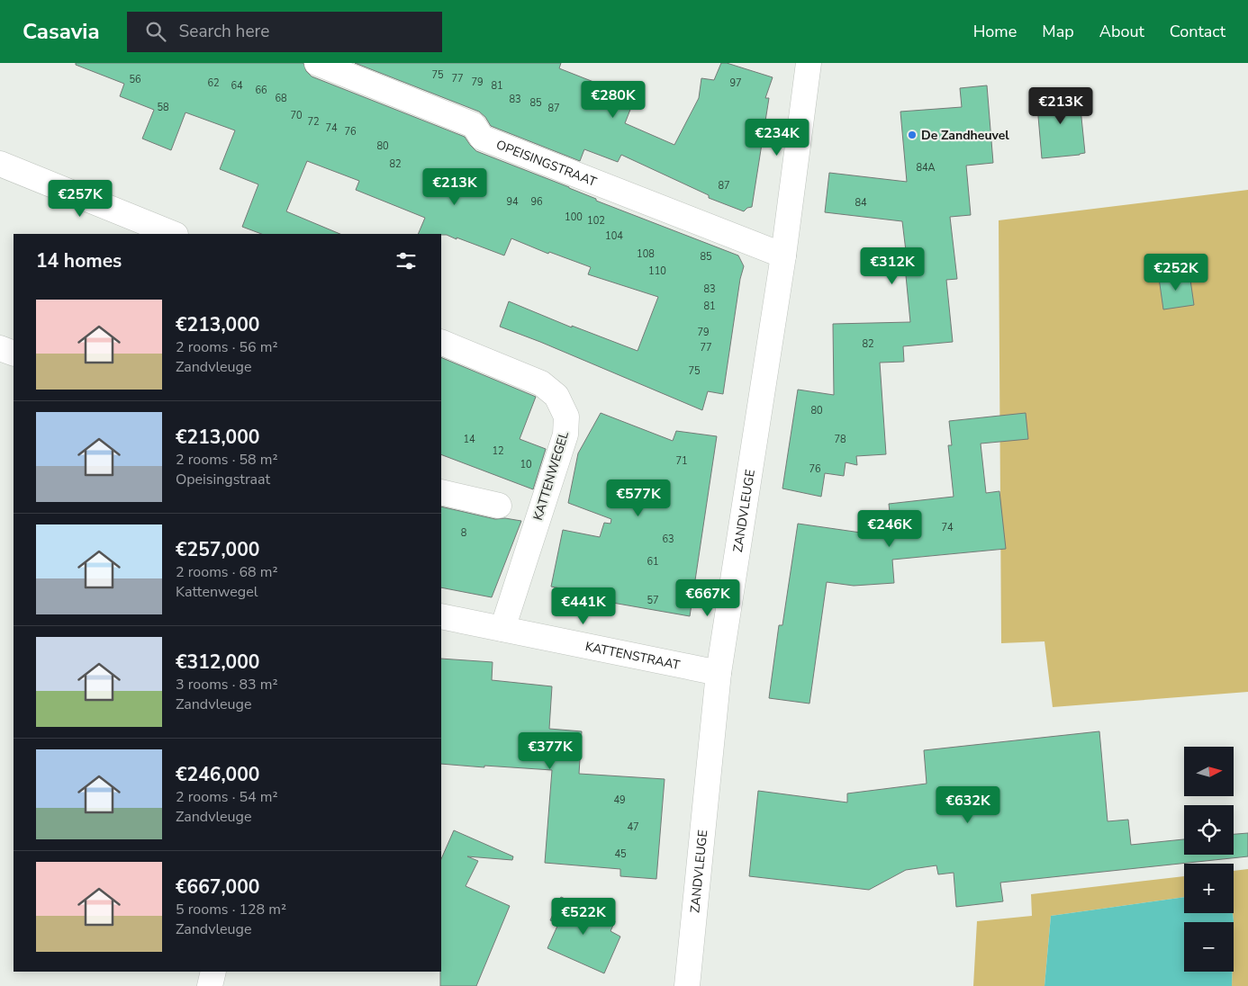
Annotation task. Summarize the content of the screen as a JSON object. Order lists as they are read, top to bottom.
{
  "streets": {
    "street": [
      "OPEISINGSTRAAT",
      "KATTENWEGEL",
      "ZANDVLEUGE",
      "KATTENSTRAAT"
    ]
  },
  "crossings": [
    ["OPEISINGSTRAAT", "ZANDVLEUGE"],
    ["KATTENWEGEL", "KATTENSTRAAT"],
    ["ZANDVLEUGE", "KATTENSTRAAT"]
  ],
  "places": ["De Zandheuvel"],
  "house_numbers": [
    "75",
    "77",
    "56",
    "79",
    "62",
    "97",
    "64",
    "81",
    "66",
    "68",
    "83",
    "85",
    "58",
    "87",
    "70",
    "72",
    "74",
    "76",
    "80",
    "82",
    "84A",
    "87",
    "94",
    "96",
    "84",
    "100",
    "102",
    "104",
    "108",
    "85",
    "110",
    "83",
    "81",
    "79",
    "82",
    "77",
    "75",
    "80",
    "14",
    "78",
    "12",
    "71",
    "10",
    "76",
    "74",
    "8",
    "63",
    "61",
    "57",
    "49",
    "47",
    "45"
  ],
  "north": "right",
  "page": {
    "header": "Casavia",
    "search": "Search here",
    "nav": [
      "Home",
      "Map",
      "About",
      "Contact"
    ],
    "price": [
      "€280K",
      "€213K",
      "€234K",
      "€213K",
      "€257K",
      "€312K",
      "€252K",
      "€577K",
      "€246K",
      "€667K",
      "€441K",
      "€377K",
      "€632K",
      "€522K"
    ],
    "heading": "14 homes",
    "list": [
      {
        "name": "€213,000",
        "note": "2 rooms · 56 m² · Zandvleuge"
      },
      {
        "name": "€213,000",
        "note": "2 rooms · 58 m² · Opeisingstraat"
      },
      {
        "name": "€257,000",
        "note": "2 rooms · 68 m² · Kattenwegel"
      },
      {
        "name": "€312,000",
        "note": "3 rooms · 83 m² · Zandvleuge"
      },
      {
        "name": "€246,000",
        "note": "2 rooms · 54 m² · Zandvleuge"
      },
      {
        "name": "€667,000",
        "note": "5 rooms · 128 m² · Zandvleuge"
      }
    ],
    "map_buttons": ["+", "−"]
  }
}
